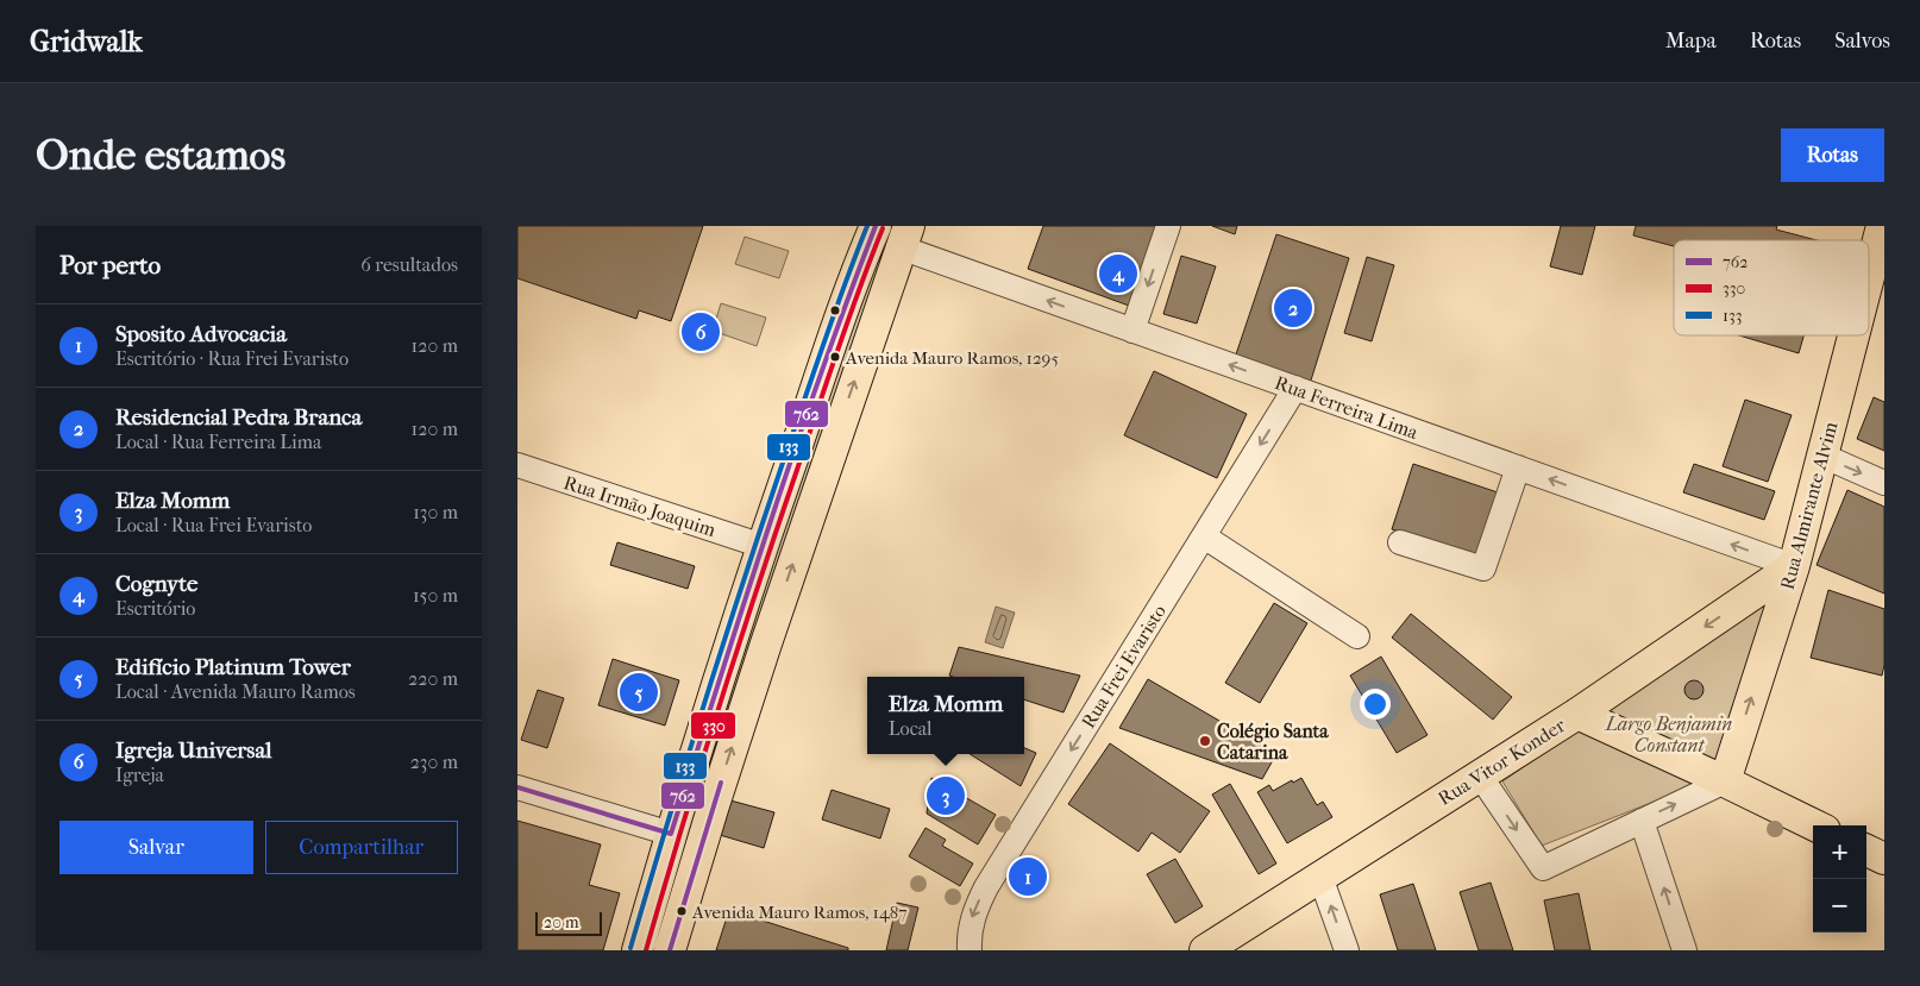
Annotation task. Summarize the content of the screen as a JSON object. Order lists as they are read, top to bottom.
{
  "streets": {
    "main road": ["Rua Almirante Alvim", "Rua Vitor Konder"],
    "street": ["Rua Ferreira Lima", "Rua Irmão Joaquim", "Rua Frei Evaristo"]
  },
  "crossings": [
    ["Rua Ferreira Lima", "Rua Almirante Alvim"],
    ["Rua Ferreira Lima", "Rua Frei Evaristo"],
    ["Rua Ferreira Lima", "Rua Vitor Konder"],
    ["Rua Almirante Alvim", "Rua Vitor Konder"]
  ],
  "one_way": ["Rua Ferreira Lima", "Rua Almirante Alvim", "Rua Frei Evaristo"],
  "parks": ["Largo Benjamin Constant"],
  "places": ["Avenida Mauro Ramos, 1295", "Colégio Santa Catarina", "Avenida Mauro Ramos, 1487"],
  "lines": ["transit line 762", "transit line 133", "transit line 330"],
  "legend": ["762", "330", "133"],
  "scale_bar": "20 m",
  "page": {
    "header": "Gridwalk",
    "nav": ["Mapa", "Rotas", "Salvos"],
    "buttons": [
      "Rotas",
      ["Salvar", "Compartilhar"]
    ],
    "title": "Onde estamos",
    "heading": ["Por perto", "6 resultados"],
    "pins": [
      "4",
      "2",
      "6",
      "5",
      "3",
      "1"
    ],
    "list": [
      {
        "mark": "1",
        "name": "Sposito Advocacia",
        "note": "Escritório · Rua Frei Evaristo",
        "value": "120 m"
      },
      {
        "mark": "2",
        "name": "Residencial Pedra Branca",
        "note": "Local · Rua Ferreira Lima",
        "value": "120 m"
      },
      {
        "mark": "3",
        "name": "Elza Momm",
        "note": "Local · Rua Frei Evaristo",
        "value": "130 m"
      },
      {
        "mark": "4",
        "name": "Cognyte",
        "note": "Escritório",
        "value": "150 m"
      },
      {
        "mark": "5",
        "name": "Edifício Platinum Tower",
        "note": "Local · Avenida Mauro Ramos",
        "value": "220 m"
      },
      {
        "mark": "6",
        "name": "Igreja Universal",
        "note": "Igreja",
        "value": "230 m"
      }
    ],
    "popup": ["Elza Momm", "Local"],
    "map_buttons": ["+", "−"],
    "scale": "20 m"
  }
}
